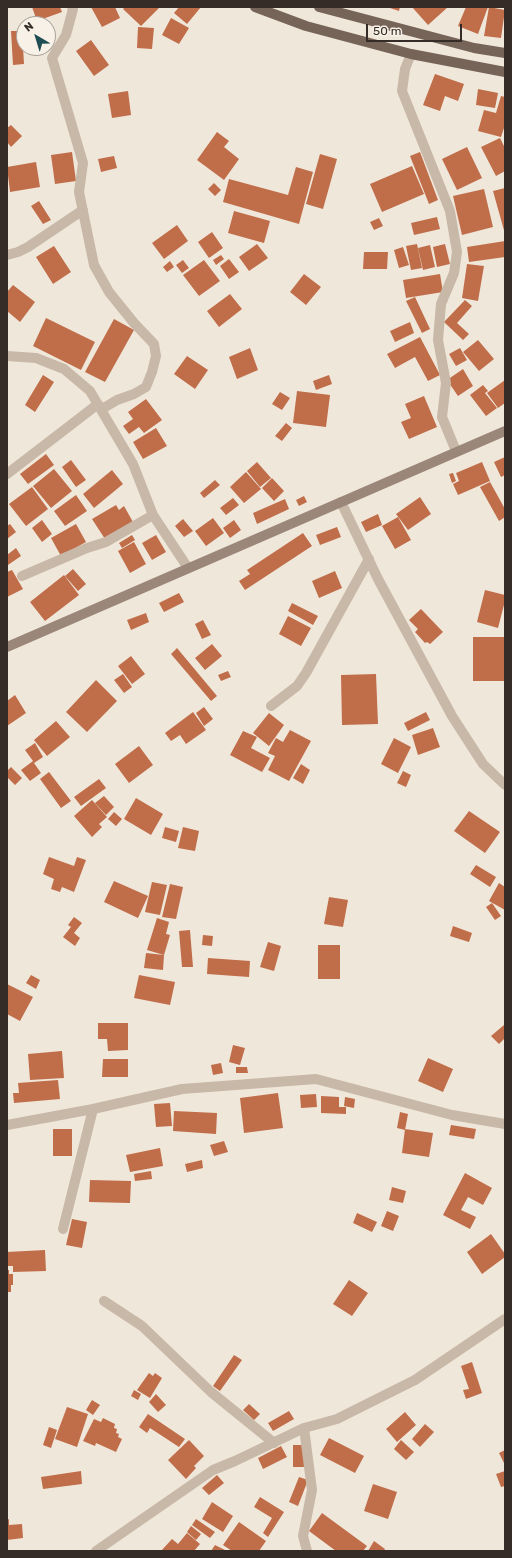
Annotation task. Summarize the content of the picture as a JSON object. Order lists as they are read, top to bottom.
{
  "scale_bar": "50 m",
  "north": "top left"
}
